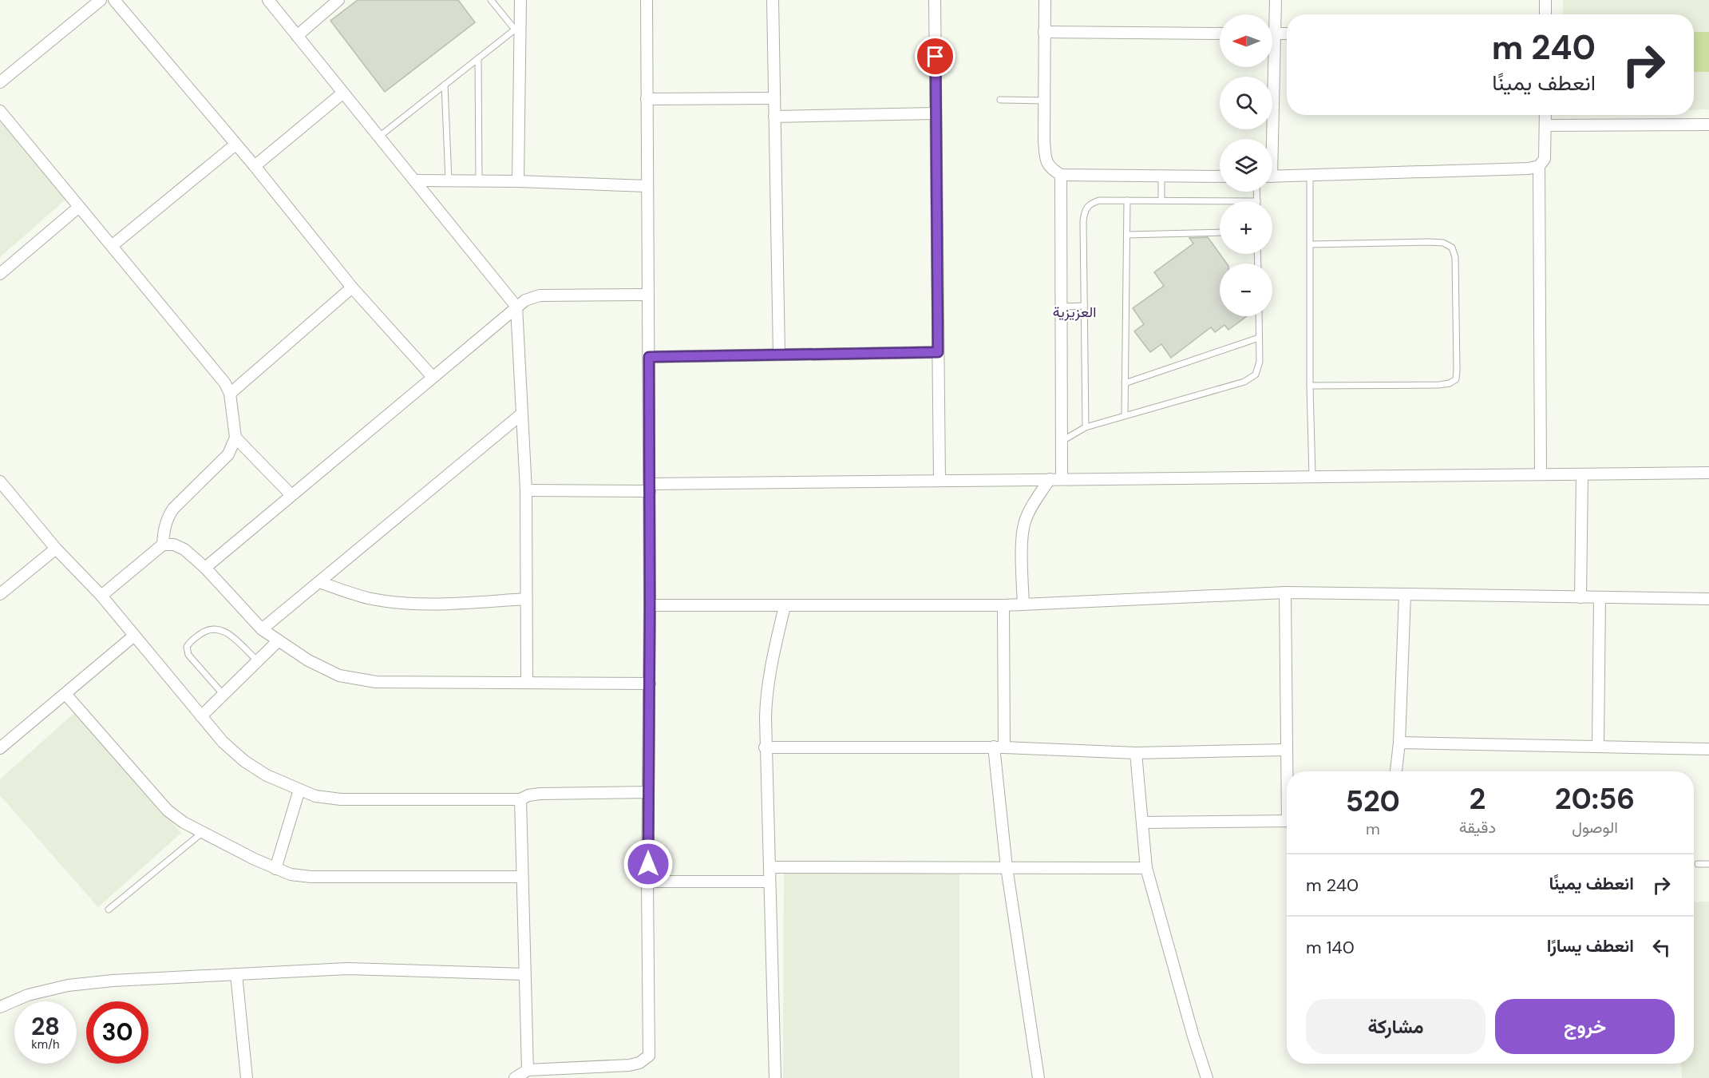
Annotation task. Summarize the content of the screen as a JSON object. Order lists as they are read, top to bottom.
{
  "districts": ["العزيزية"],
  "north": "left",
  "page": {
    "map_buttons": ["+", "−"],
    "turn": ["240 m", "انعطف يمينًا"],
    "eta": [
      "20:56",
      "الوصول",
      "2",
      "دقيقة",
      "520",
      "m"
    ],
    "list": [
      {
        "name": "انعطف يمينًا",
        "value": "240 m"
      },
      {
        "name": "انعطف يسارًا",
        "value": "140 m"
      }
    ],
    "buttons": ["خروج", "مشاركة"],
    "speed": "28 km/h",
    "limit": "30"
  }
}
